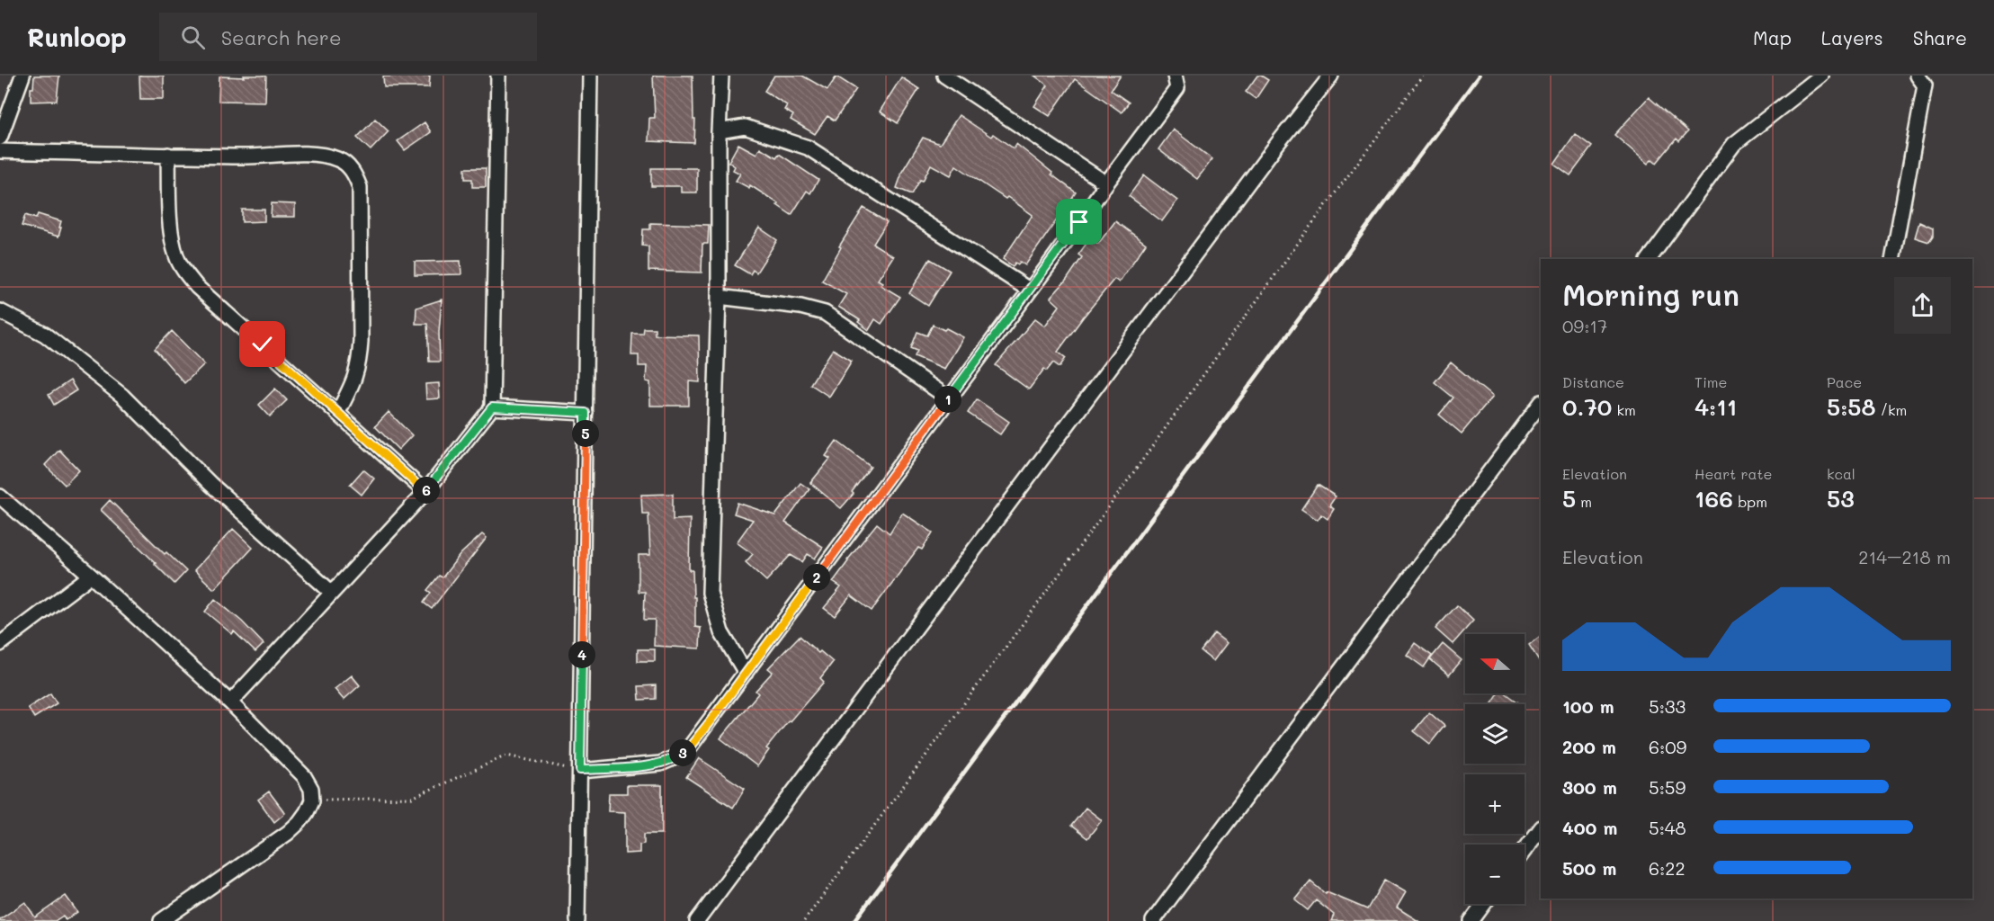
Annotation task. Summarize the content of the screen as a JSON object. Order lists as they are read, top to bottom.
{
  "north": "left",
  "page": {
    "header": "Runloop",
    "search": "Search here",
    "nav": ["Map", "Layers", "Share"],
    "heading": ["Morning run", "09:17"],
    "stats": [
      ["Distance", "0.70 km"],
      ["Time", "4:11"],
      ["Pace", "5:58 /km"],
      ["Elevation", "5 m"],
      ["Heart rate", "166 bpm"],
      ["kcal", "53"]
    ],
    "pins": [
      "1",
      "5",
      "6",
      "2",
      "4",
      "3"
    ],
    "chart": ["Elevation", "214–218 m"],
    "map_buttons": ["+", "−"],
    "list": [
      {
        "name": "100 m",
        "note": "5:33"
      },
      {
        "name": "200 m",
        "note": "6:09"
      },
      {
        "name": "300 m",
        "note": "5:59"
      },
      {
        "name": "400 m",
        "note": "5:48"
      },
      {
        "name": "500 m",
        "note": "6:22"
      }
    ]
  }
}
